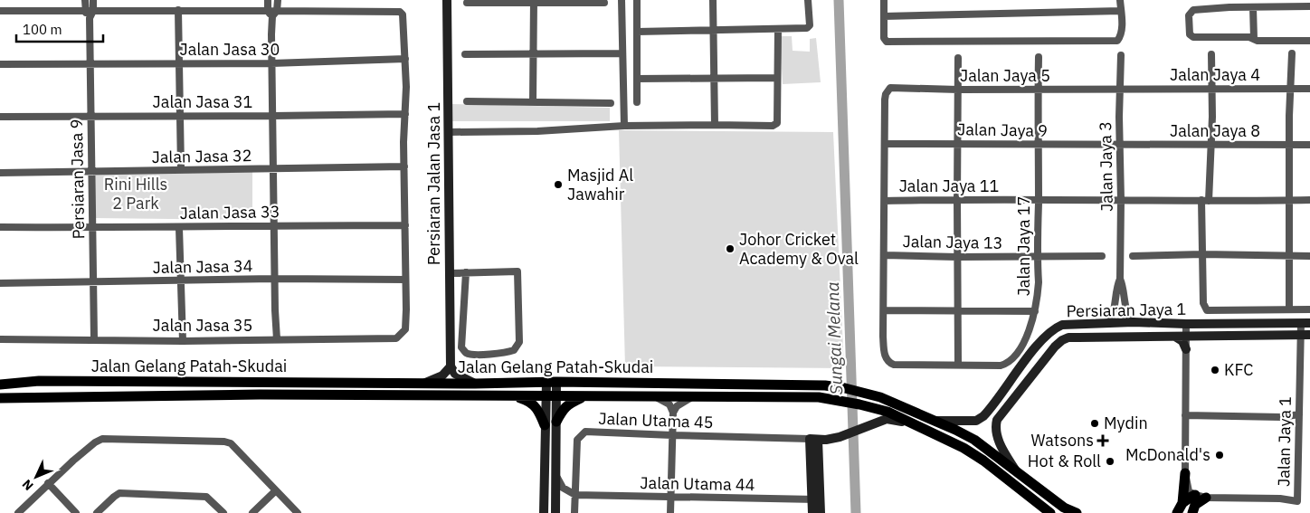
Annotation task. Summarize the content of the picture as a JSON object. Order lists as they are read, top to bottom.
{
  "streets": {
    "main road": ["Jalan Gelang Patah-Skudai"],
    "street": [
      "Jalan Jasa 30",
      "Jalan Jaya 4",
      "Jalan Jaya 5",
      "Jalan Jasa 31",
      "Jalan Jaya 9",
      "Jalan Jaya 8",
      "Jalan Jasa 32",
      "Jalan Jaya 3",
      "Persiaran Jasa 9",
      "Persiaran Jalan Jasa 1",
      "Jalan Jaya 11",
      "Jalan Jasa 33",
      "Jalan Jaya 13",
      "Jalan Jaya 17",
      "Jalan Jasa 34",
      "Persiaran Jaya 1",
      "Jalan Jasa 35",
      "Jalan Utama 45",
      "Jalan Jaya 1",
      "Jalan Utama 44"
    ]
  },
  "crossings": [
    ["Jalan Jasa 30", "Persiaran Jasa 9"],
    ["Jalan Jaya 4", "Jalan Jaya 5"],
    ["Jalan Jaya 4", "Jalan Jaya 3"],
    ["Jalan Jaya 5", "Jalan Jaya 9"],
    ["Jalan Jaya 5", "Jalan Jaya 3"],
    ["Jalan Jaya 5", "Jalan Jaya 17"],
    ["Jalan Jasa 31", "Persiaran Jasa 9"],
    ["Jalan Jaya 9", "Jalan Jaya 8"],
    ["Jalan Jaya 9", "Jalan Jaya 3"],
    ["Jalan Jaya 9", "Jalan Jaya 17"],
    ["Jalan Jaya 8", "Jalan Jaya 3"],
    ["Jalan Jasa 32", "Persiaran Jasa 9"],
    ["Jalan Jaya 3", "Jalan Jaya 11"],
    ["Persiaran Jasa 9", "Jalan Jasa 33"],
    ["Persiaran Jasa 9", "Jalan Jasa 34"],
    ["Persiaran Jasa 9", "Jalan Jasa 35"],
    ["Jalan Jaya 11", "Jalan Jaya 17"],
    ["Jalan Jaya 13", "Jalan Jaya 17"],
    ["Jalan Jasa 34", "Jalan Jasa 35"],
    ["Persiaran Jaya 1", "Jalan Gelang Patah-Skudai"],
    ["Persiaran Jaya 1", "Jalan Jaya 1"],
    ["Jalan Utama 45", "Jalan Utama 44"]
  ],
  "water": ["Sungai Melana"],
  "parks": ["Rini Hills 2 Park"],
  "places": {
    "other": [
      "Masjid Al Jawahir",
      "Johor Cricket Academy & Oval",
      "KFC",
      "Mydin",
      "McDonald's",
      "Hot & Roll"
    ],
    "health": ["Watsons"]
  },
  "scale_bar": "100 m",
  "north": "bottom left"
}
